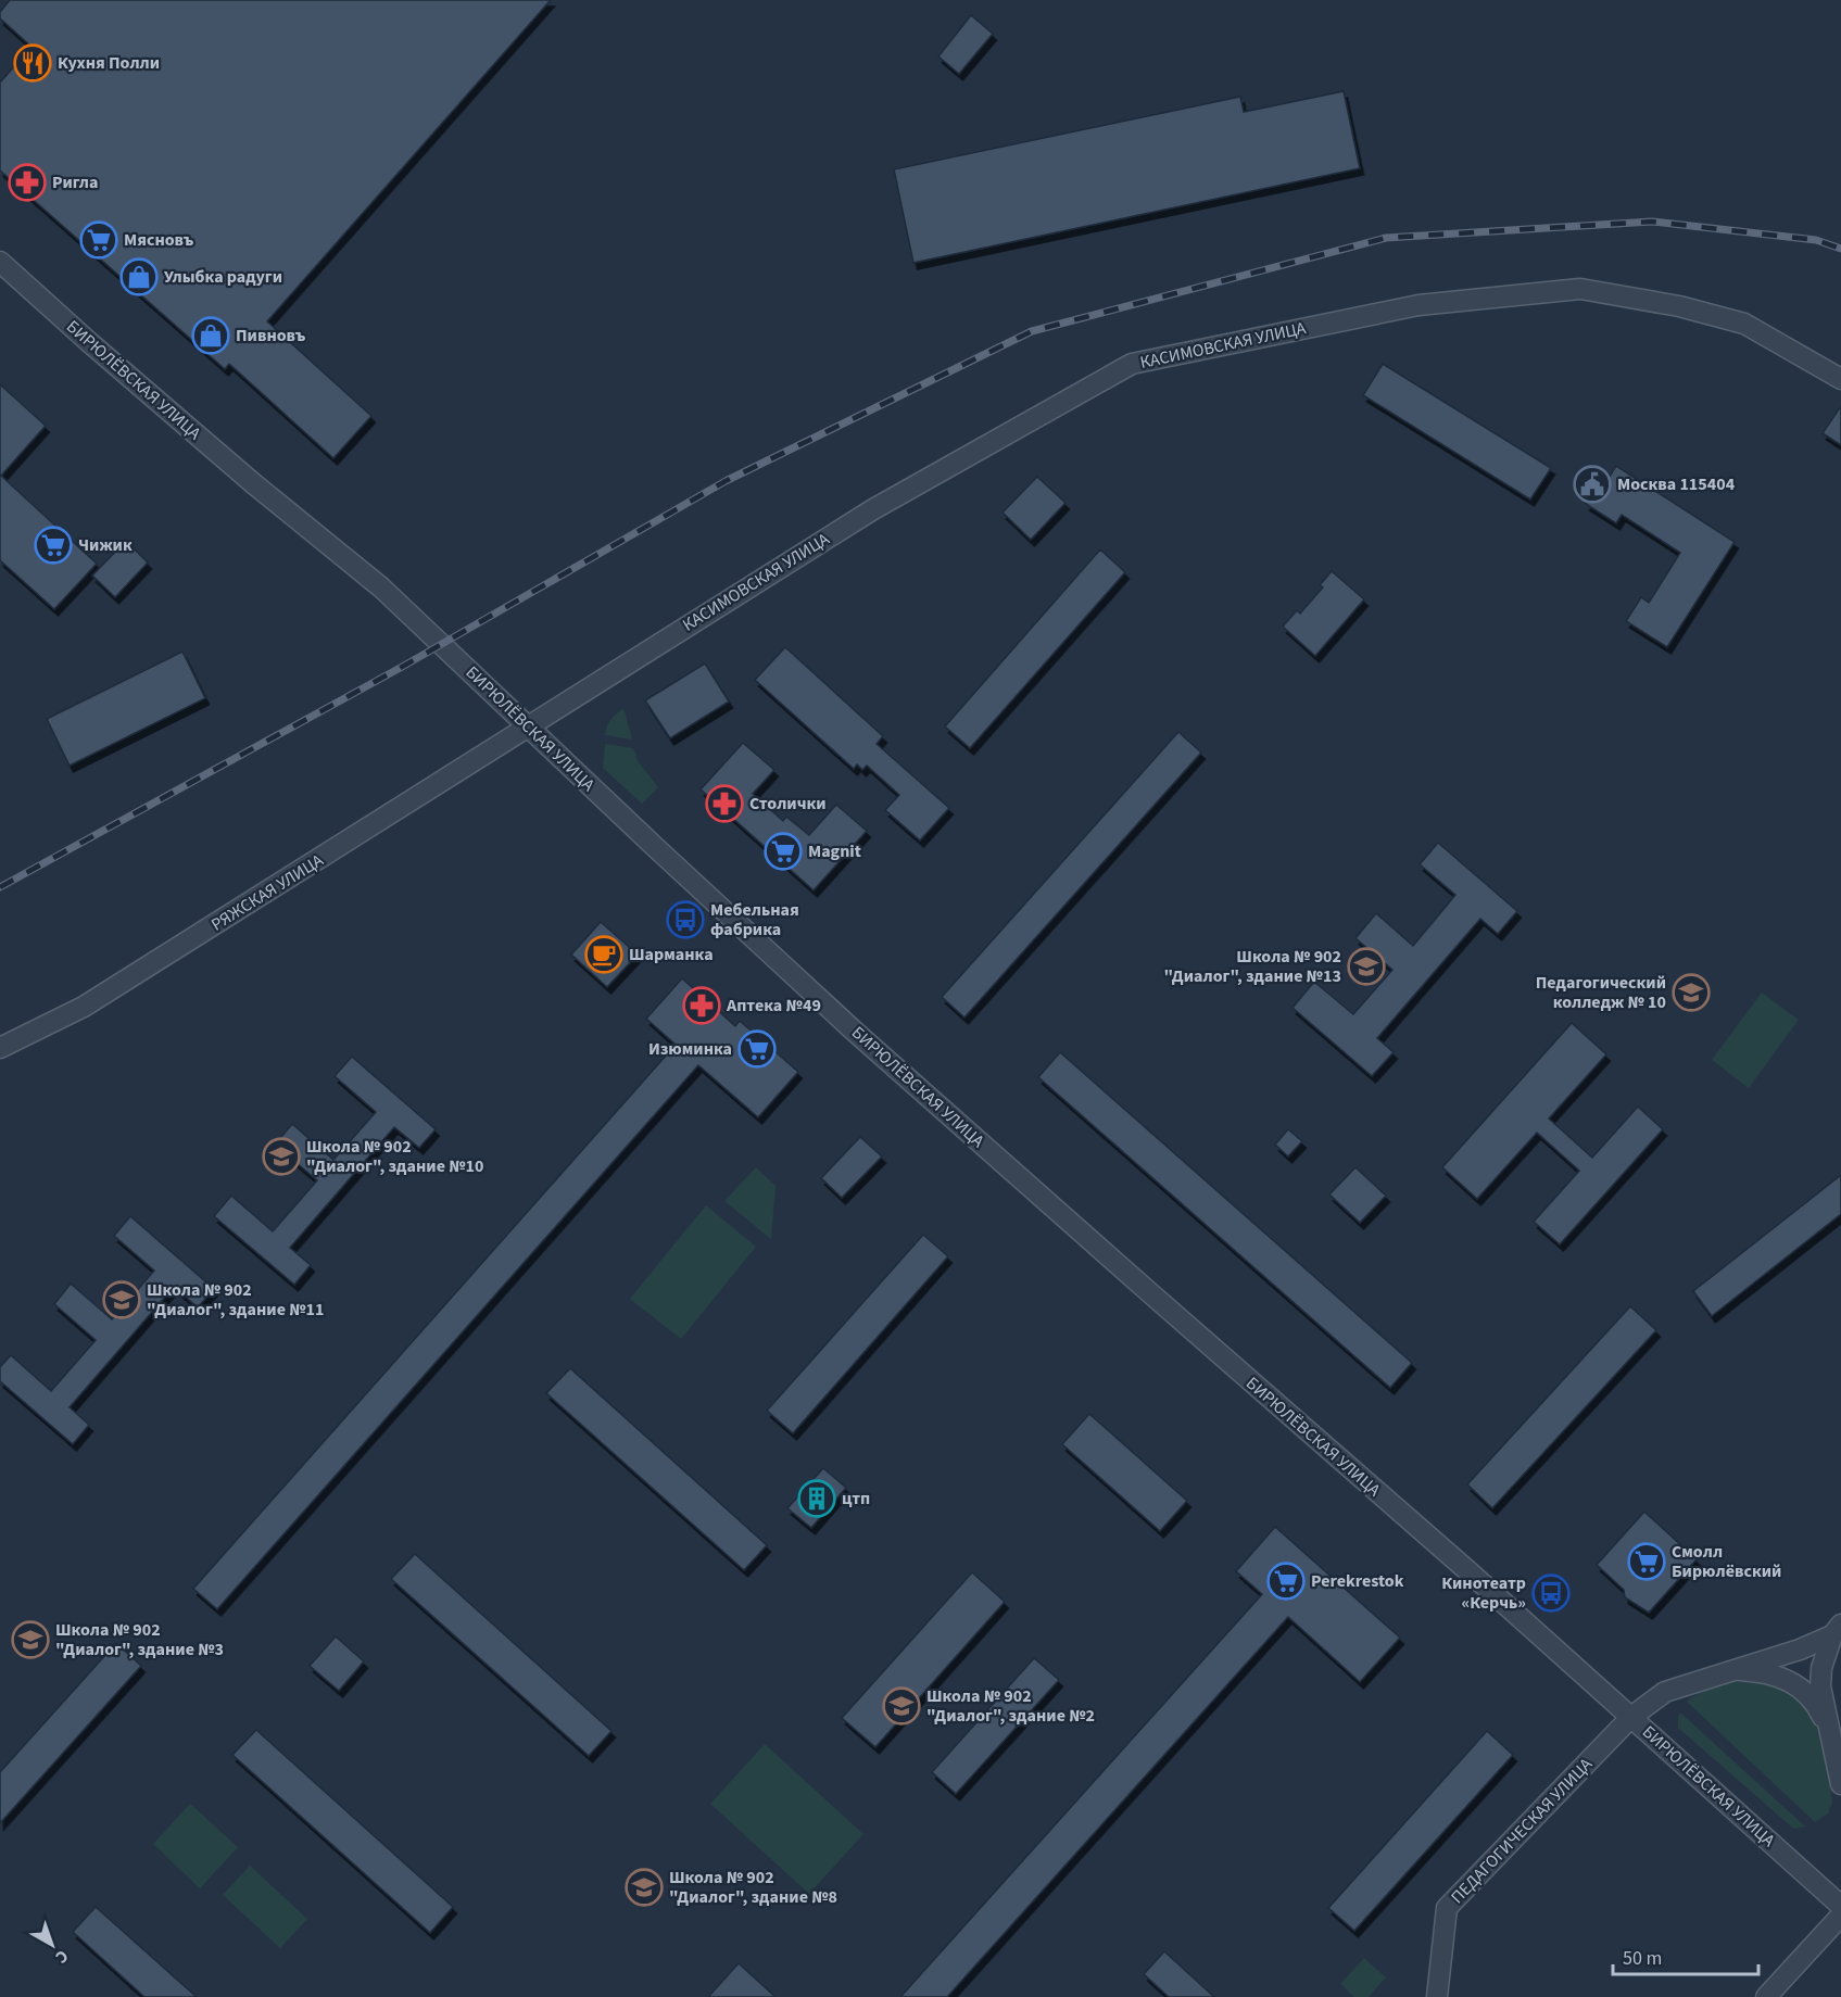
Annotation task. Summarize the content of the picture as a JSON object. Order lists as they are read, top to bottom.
{
  "streets": {
    "street": [
      "КАСИМОВСКАЯ УЛИЦА",
      "БИРЮЛЁВСКАЯ УЛИЦА",
      "РЯЖСКАЯ УЛИЦА",
      "ПЕДАГОГИЧЕСКАЯ УЛИЦА"
    ]
  },
  "crossings": [
    ["КАСИМОВСКАЯ УЛИЦА", "БИРЮЛЁВСКАЯ УЛИЦА"],
    ["КАСИМОВСКАЯ УЛИЦА", "РЯЖСКАЯ УЛИЦА"],
    ["БИРЮЛЁВСКАЯ УЛИЦА", "РЯЖСКАЯ УЛИЦА"],
    ["БИРЮЛЁВСКАЯ УЛИЦА", "ПЕДАГОГИЧЕСКАЯ УЛИЦА"]
  ],
  "places": {
    "restaurant": ["Кухня Полли"],
    "pharmacy": ["Ригла", "Столички", "Аптека №49"],
    "supermarket": [
      "Мясновъ",
      "Чижик",
      "Magnit",
      "Изюминка",
      "Смолл Бирюлёвский",
      "Perekrestok"
    ],
    "shop": ["Улыбка радуги", "Пивновъ"],
    "public building": ["Москва 115404"],
    "bus stop": ["Мебельная фабрика", "Кинотеатр «Керчь»"],
    "cafe": ["Шарманка"],
    "school or university": [
      "Школа № 902 \"Диалог\", здание №13",
      "Педагогический колледж № 10",
      "Школа № 902 \"Диалог\", здание №10",
      "Школа № 902 \"Диалог\", здание №11",
      "Школа № 902 \"Диалог\", здание №3",
      "Школа № 902 \"Диалог\", здание №2",
      "Школа № 902 \"Диалог\", здание №8"
    ],
    "building": ["цтп"]
  },
  "scale_bar": "50 m",
  "north": "bottom right"
}
